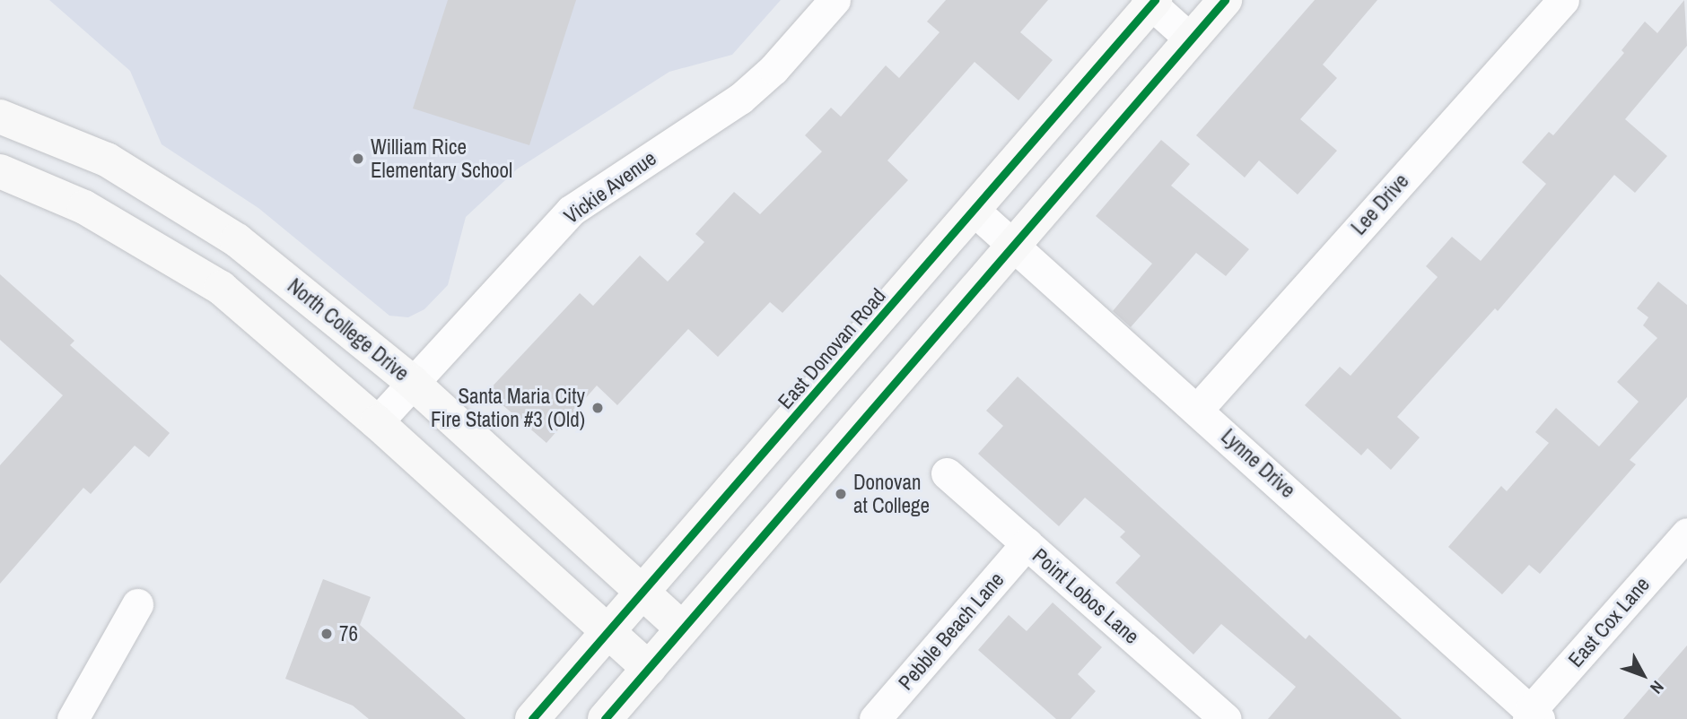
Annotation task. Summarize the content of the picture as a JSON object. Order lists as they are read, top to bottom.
{
  "streets": {
    "main road": ["North College Drive", "East Donovan Road"],
    "street": [
      "Vickie Avenue",
      "Lee Drive",
      "Lynne Drive",
      "Point Lobos Lane",
      "East Cox Lane",
      "Pebble Beach Lane"
    ]
  },
  "crossings": [
    ["Vickie Avenue", "North College Drive"],
    ["Lee Drive", "Lynne Drive"],
    ["North College Drive", "East Donovan Road"],
    ["East Donovan Road", "Lynne Drive"],
    ["Lynne Drive", "East Cox Lane"],
    ["Point Lobos Lane", "Pebble Beach Lane"]
  ],
  "places": [
    "William Rice Elementary School",
    "Santa Maria City Fire Station #3 (Old)",
    "Donovan at College",
    "76"
  ],
  "north": "bottom right"
}
